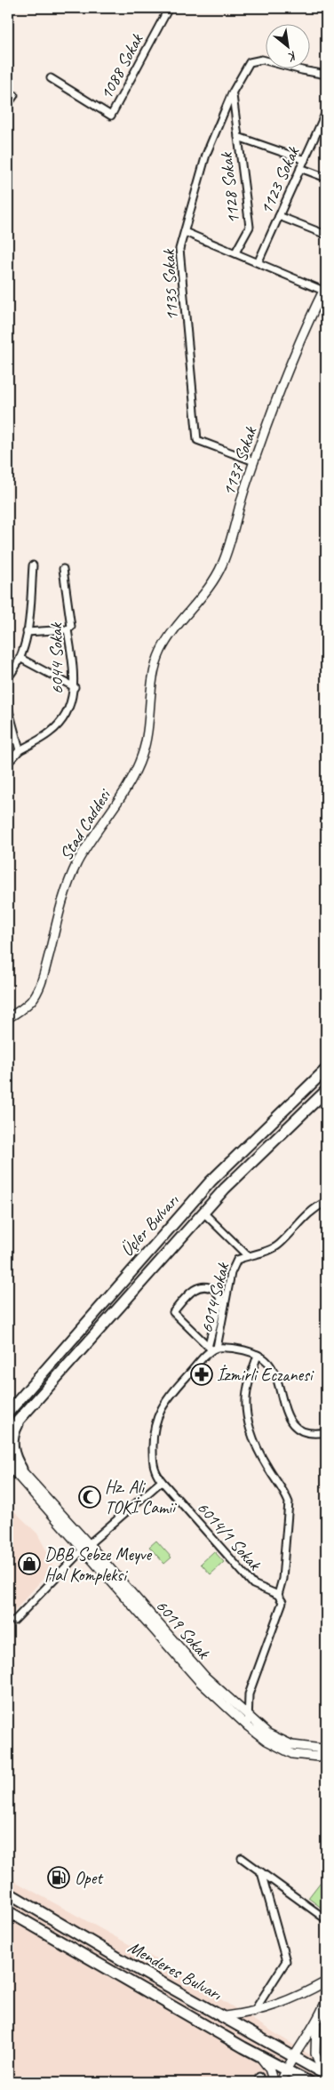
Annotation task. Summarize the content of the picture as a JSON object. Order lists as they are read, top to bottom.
{
  "streets": {
    "main road": ["Üçler Bulvarı", "Menderes Bulvarı"],
    "street": [
      "1088 Sokak",
      "1123 Sokak",
      "1128 Sokak",
      "1135 Sokak",
      "1137 Sokak",
      "6044 Sokak",
      "Stad Caddesi",
      "6014 Sokak",
      "6014/1 Sokak",
      "6019 Sokak"
    ]
  },
  "crossings": [
    ["1128 Sokak", "1135 Sokak"],
    ["1135 Sokak", "1137 Sokak"],
    ["1137 Sokak", "Stad Caddesi"],
    ["6014 Sokak", "6014/1 Sokak"]
  ],
  "places": {
    "pharmacy": ["İzmirli Eczanesi"],
    "mosque": ["Hz. Ali TOKİ Camii"],
    "shop": ["DBB Sebze Meyve Hal Kompleksi"],
    "fuel station": ["Opet"]
  },
  "north": "bottom right"
}
